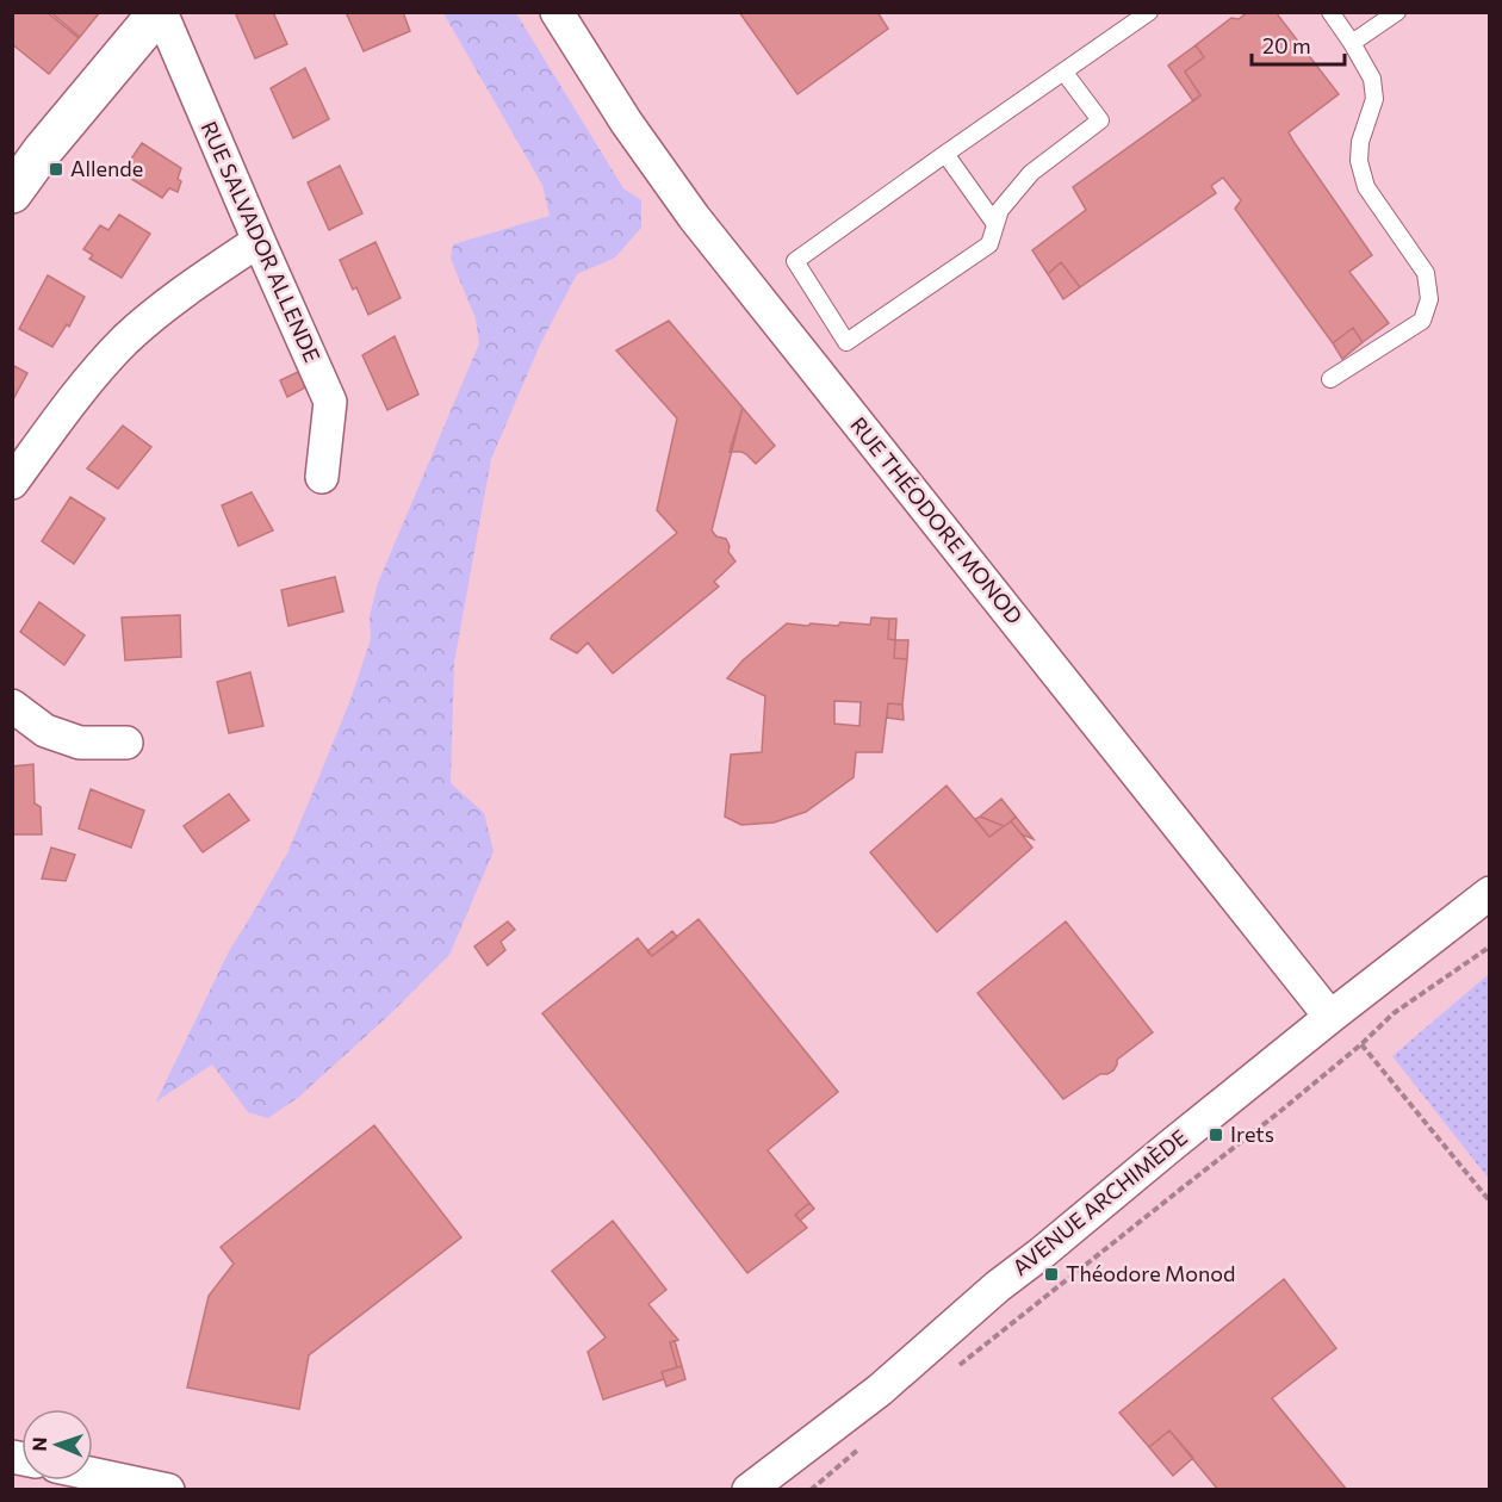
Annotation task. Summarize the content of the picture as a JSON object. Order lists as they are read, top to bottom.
{
  "streets": {
    "street": ["RUE SALVADOR ALLENDE", "RUE THÉODORE MONOD", "AVENUE ARCHIMÈDE"]
  },
  "crossings": [
    ["RUE THÉODORE MONOD", "AVENUE ARCHIMÈDE"]
  ],
  "places": {
    "transit": ["Allende", "Irets", "Théodore Monod"]
  },
  "scale_bar": "20 m",
  "north": "left"
}
